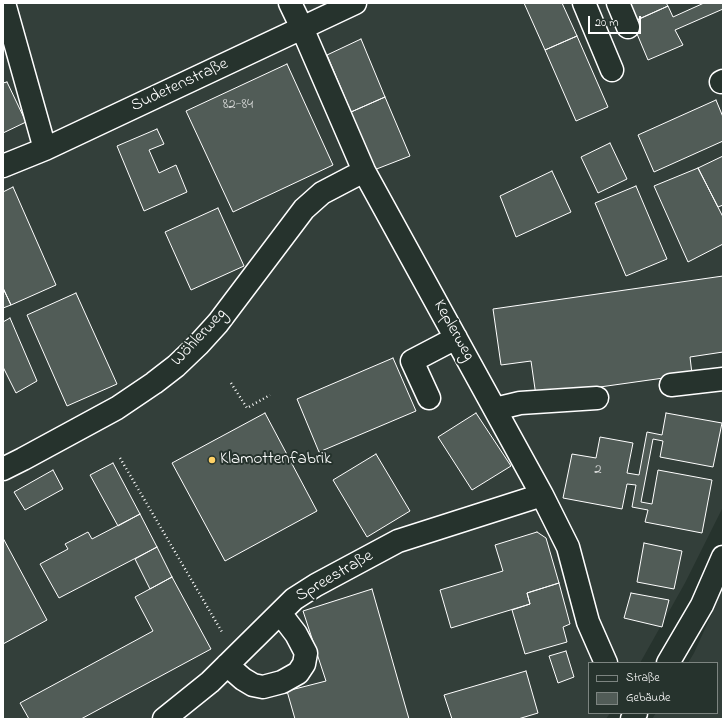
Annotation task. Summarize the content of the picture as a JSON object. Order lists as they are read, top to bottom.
{
  "streets": {
    "street": [
      "Sudetenstraße",
      "Keplerweg",
      "Wöhlerweg",
      "Spreestraße"
    ]
  },
  "crossings": [
    ["Sudetenstraße", "Keplerweg"],
    ["Keplerweg", "Wöhlerweg"],
    ["Keplerweg", "Spreestraße"]
  ],
  "places": ["Klamottenfabrik"],
  "house_numbers": ["82-84", "2"],
  "legend": ["Straße", "Gebäude"],
  "scale_bar": "20 m"
}
